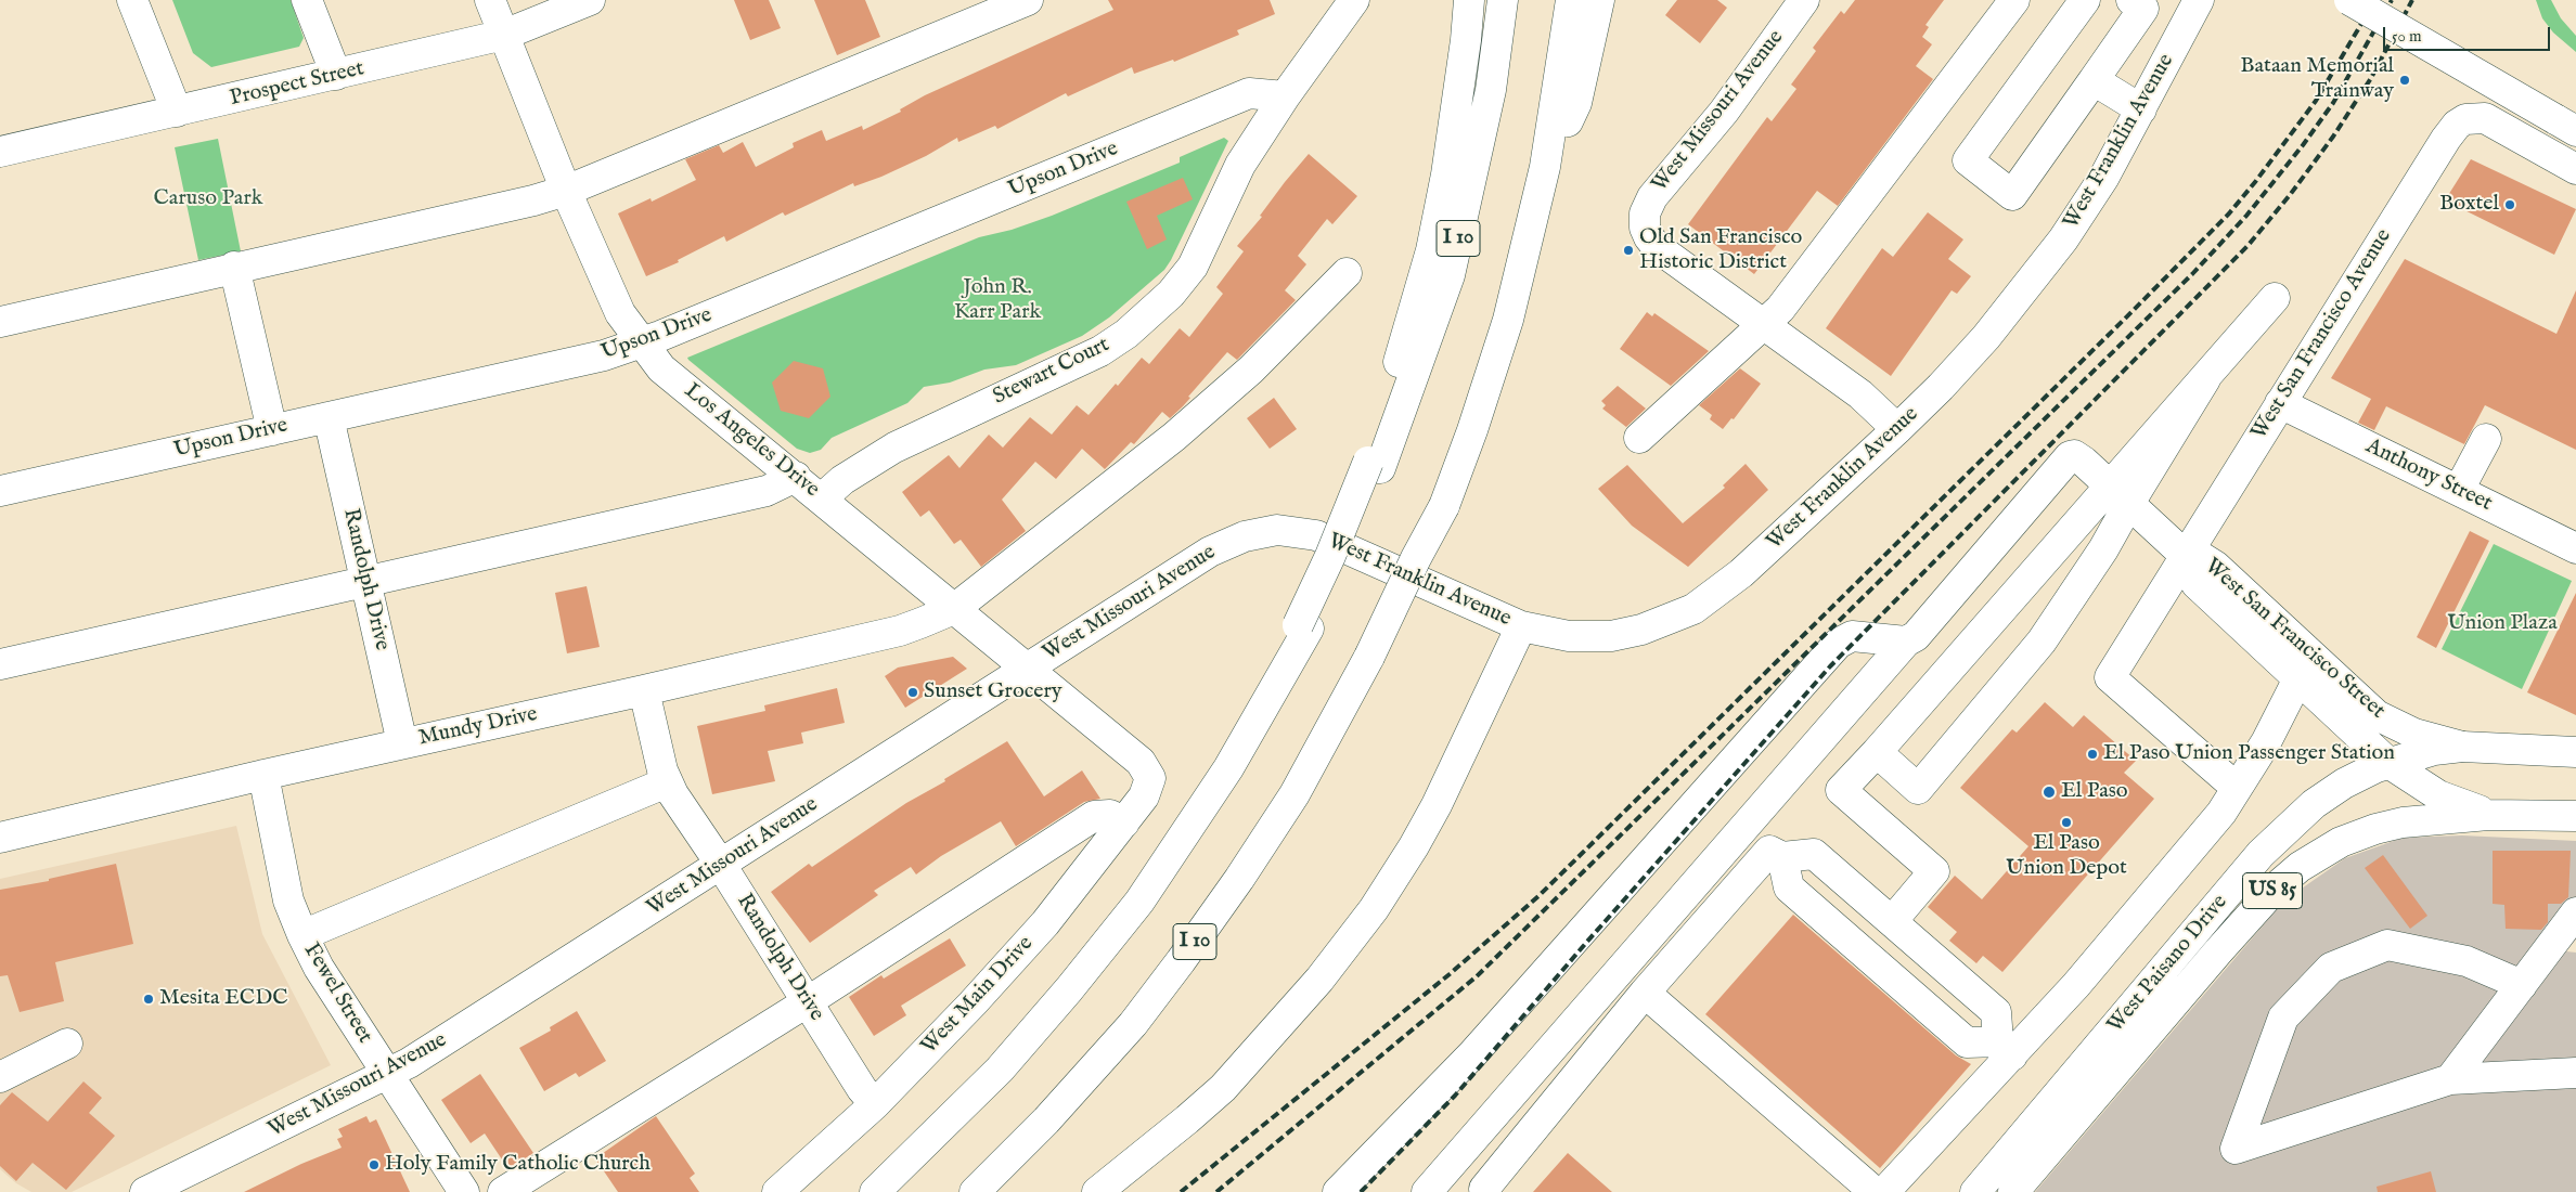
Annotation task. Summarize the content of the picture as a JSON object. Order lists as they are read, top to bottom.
{
  "streets": {
    "main road": [
      "Prospect Street",
      "West Missouri Avenue",
      "West Franklin Avenue",
      "Upson Drive",
      "I 10",
      "West San Francisco Avenue",
      "Stewart Court",
      "Los Angeles Drive",
      "Anthony Street",
      "Randolph Drive",
      "West San Francisco Street",
      "Mundy Drive",
      "US 85",
      "West Paisano Drive",
      "Fewel Street",
      "West Main Drive"
    ]
  },
  "crossings": [
    ["Prospect Street", "Los Angeles Drive"],
    ["West Missouri Avenue", "West Franklin Avenue"],
    ["West Missouri Avenue", "Los Angeles Drive"],
    ["West Missouri Avenue", "Randolph Drive"],
    ["West Missouri Avenue", "Fewel Street"],
    ["Upson Drive", "Stewart Court"],
    ["Upson Drive", "Los Angeles Drive"],
    ["Upson Drive", "Randolph Drive"],
    ["West San Francisco Avenue", "Anthony Street"],
    ["West San Francisco Avenue", "West San Francisco Street"],
    ["Stewart Court", "Los Angeles Drive"],
    ["Los Angeles Drive", "Mundy Drive"],
    ["Los Angeles Drive", "West Main Drive"],
    ["Randolph Drive", "Mundy Drive"],
    ["Randolph Drive", "West Main Drive"],
    ["West San Francisco Street", "West Paisano Drive"],
    ["Mundy Drive", "Fewel Street"]
  ],
  "parks": ["Caruso Park", "John R. Karr Park", "Union Plaza"],
  "places": [
    "Bataan Memorial Trainway",
    "Boxtel",
    "Old San Francisco Historic District",
    "Sunset Grocery",
    "El Paso Union Passenger Station",
    "El Paso",
    "El Paso Union Depot",
    "Mesita ECDC",
    "Holy Family Catholic Church"
  ],
  "scale_bar": "50 m"
}
